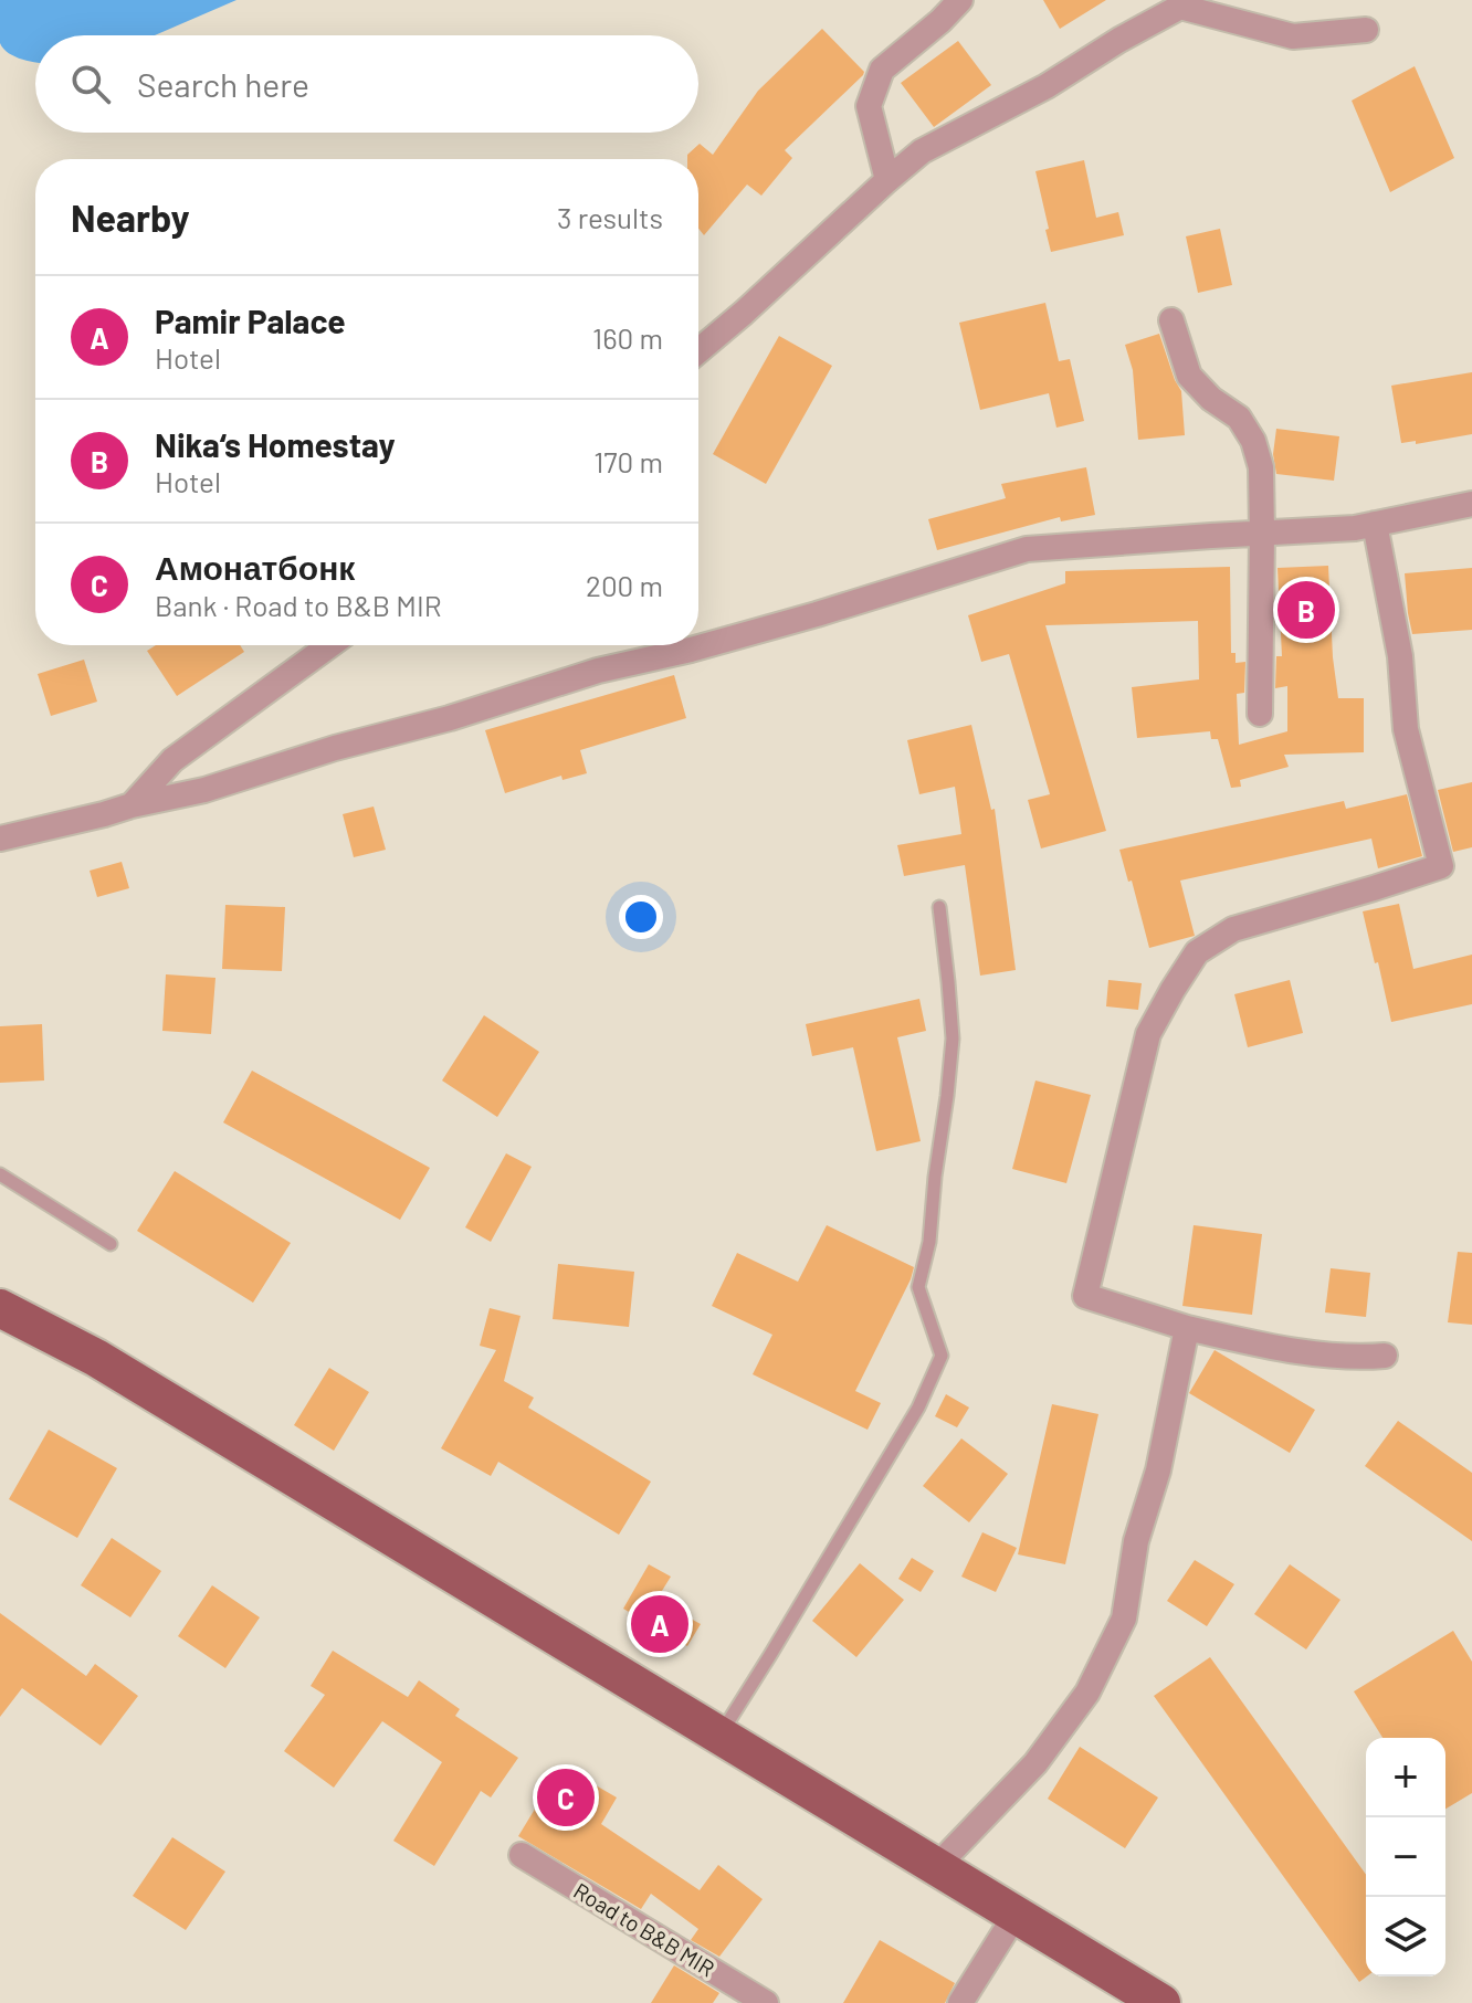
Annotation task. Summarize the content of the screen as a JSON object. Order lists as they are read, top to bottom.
{
  "streets": {
    "street": ["Road to B&B MIR"]
  },
  "page": {
    "search": "Search here",
    "heading": ["Nearby", "3 results"],
    "list": [
      {
        "mark": "A",
        "name": "Pamir Palace",
        "note": "Hotel",
        "value": "160 m"
      },
      {
        "mark": "B",
        "name": "Nika‘s Homestay",
        "note": "Hotel",
        "value": "170 m"
      },
      {
        "mark": "C",
        "name": "Амонатбонк",
        "note": "Bank · Road to B&B MIR",
        "value": "200 m"
      }
    ],
    "pins": ["B", "A", "C"],
    "map_buttons": ["+", "−"]
  }
}
